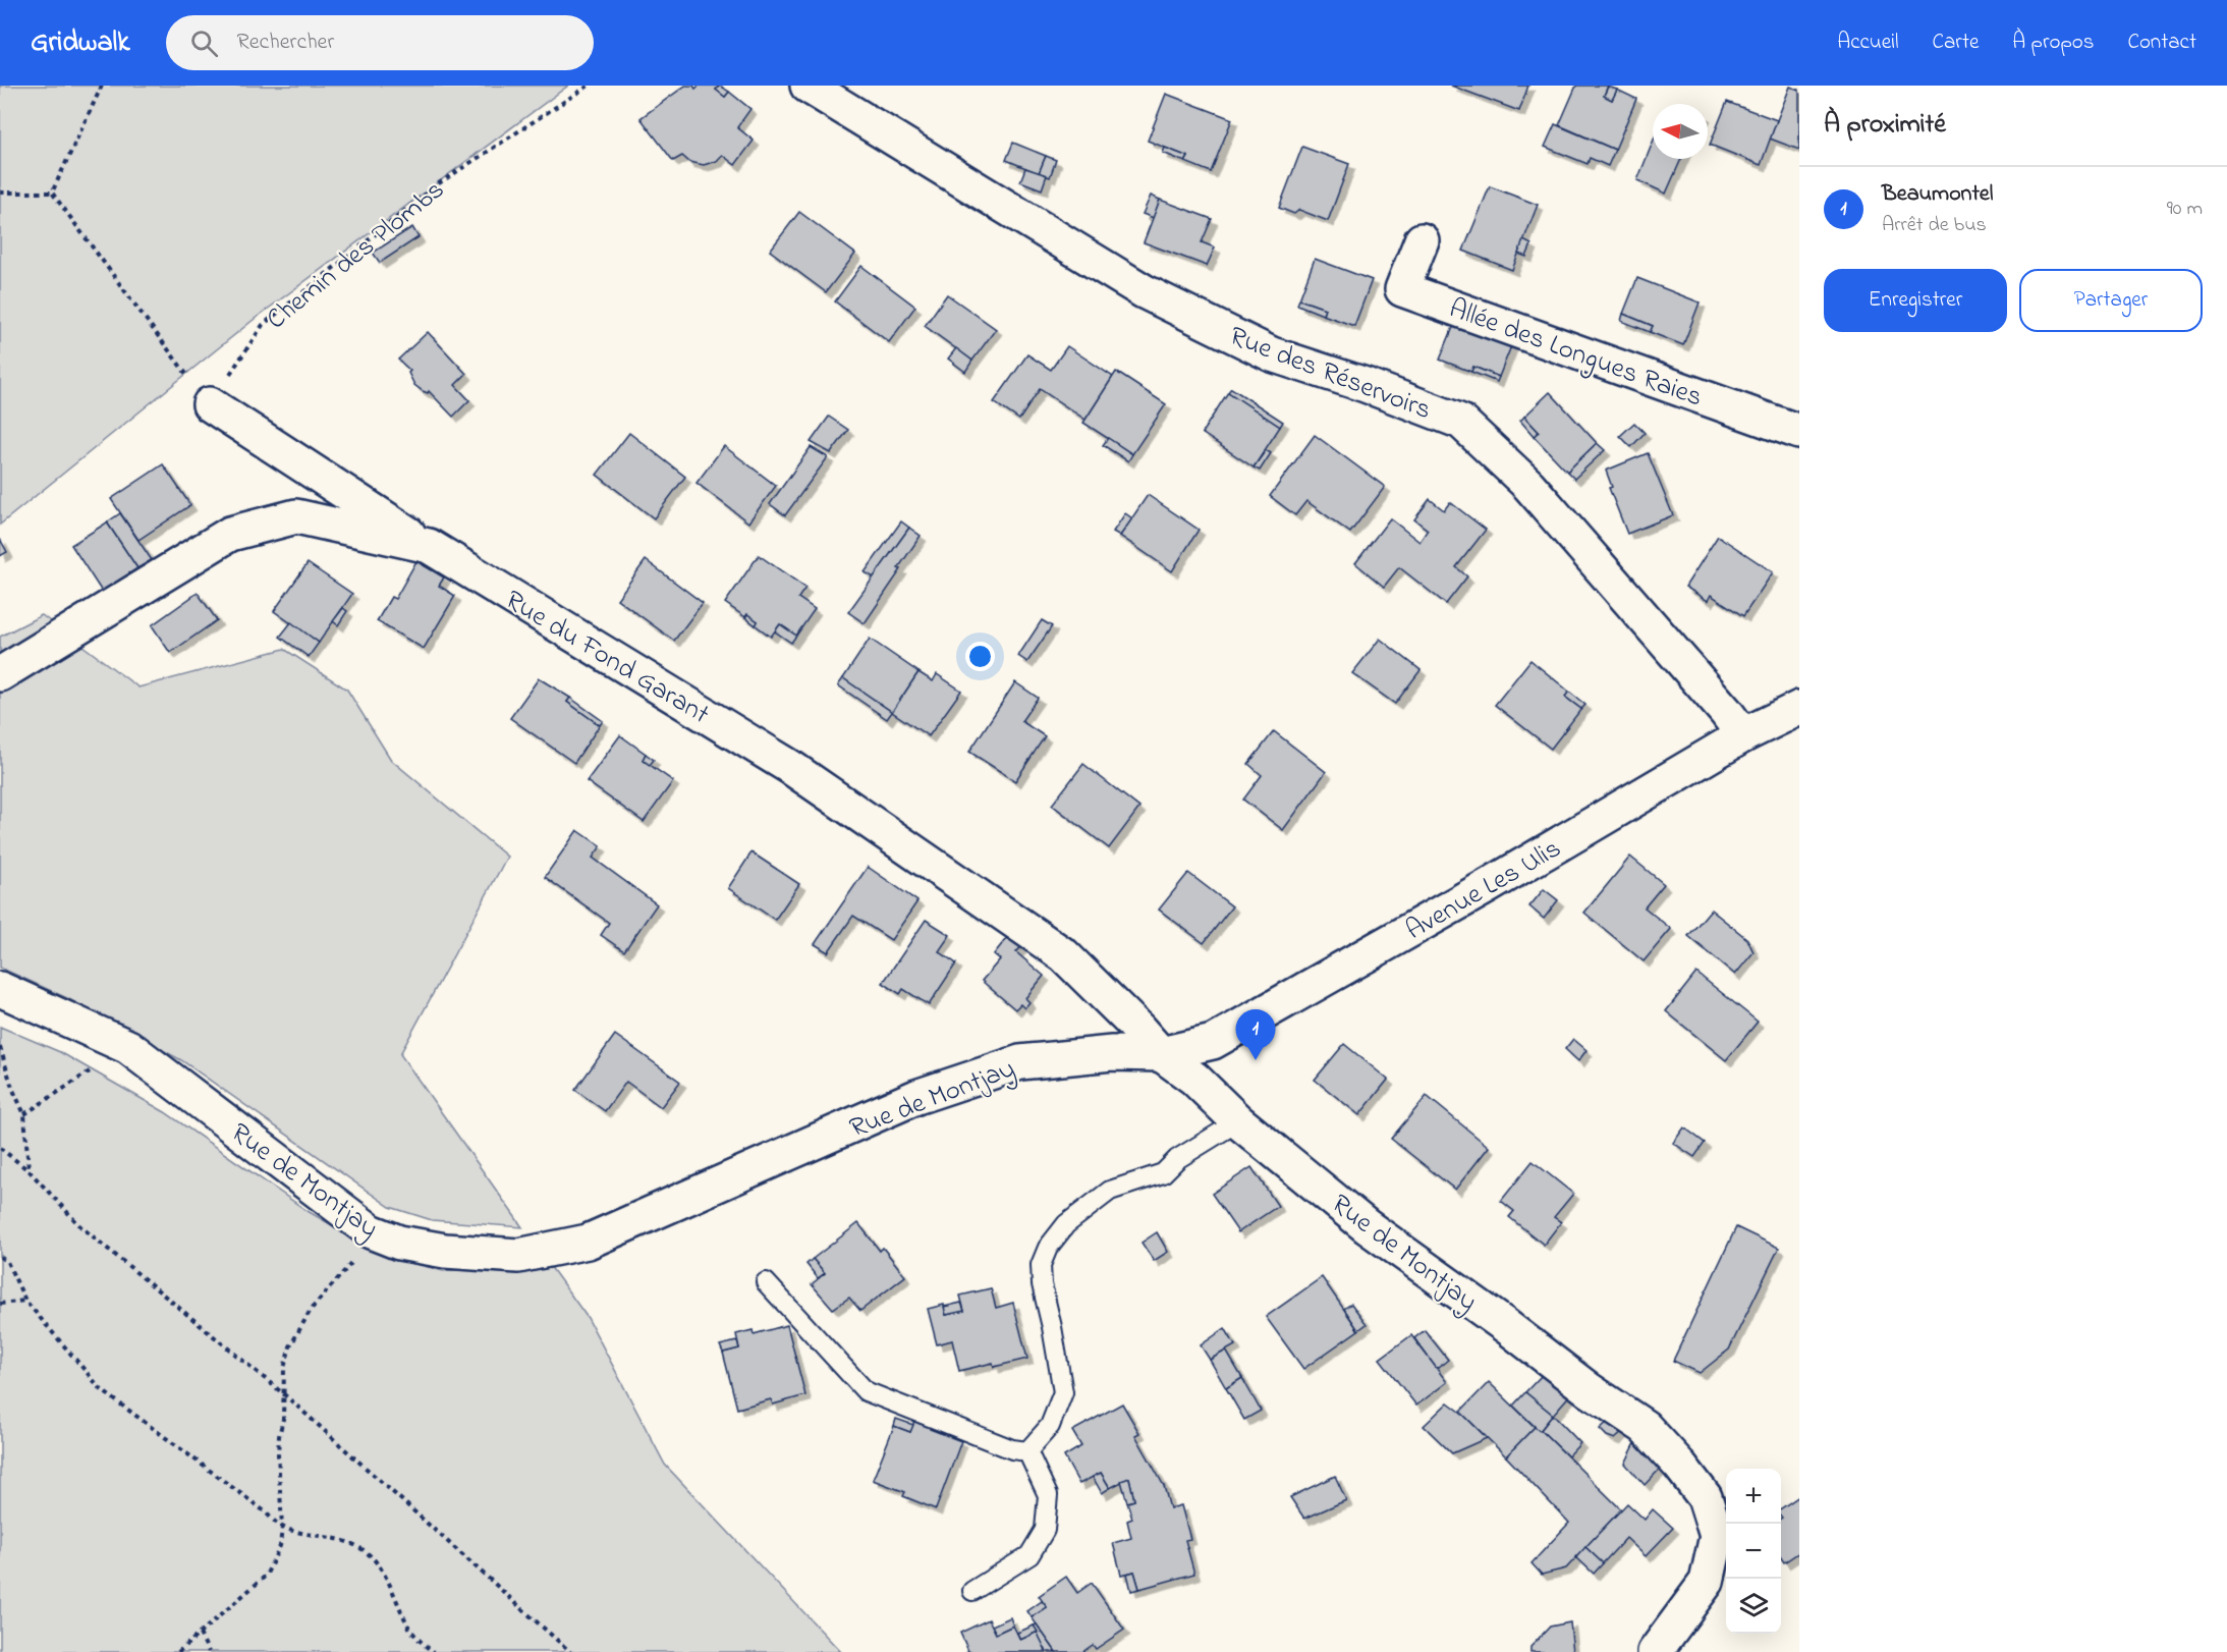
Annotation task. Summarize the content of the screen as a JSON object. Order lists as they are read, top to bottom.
{
  "streets": {
    "street": [
      "Allée des Longues Raies",
      "Rue des Réservoirs",
      "Rue du Fond Garant",
      "Avenue Les Ulis",
      "Rue de Montjay"
    ],
    "path": ["Chemin des Plombs"]
  },
  "crossings": [
    ["Rue des Réservoirs", "Avenue Les Ulis"],
    ["Rue du Fond Garant", "Avenue Les Ulis"],
    ["Rue du Fond Garant", "Rue de Montjay"],
    ["Avenue Les Ulis", "Rue de Montjay"]
  ],
  "north": "left",
  "page": {
    "header": "Gridwalk",
    "search": "Rechercher",
    "nav": [
      "Accueil",
      "Carte",
      "À propos",
      "Contact"
    ],
    "heading": "À proximité",
    "list": [
      {
        "mark": "1",
        "name": "Beaumontel",
        "note": "Arrêt de bus",
        "value": "90 m"
      }
    ],
    "buttons": ["Enregistrer", "Partager"],
    "pins": "1",
    "map_buttons": ["+", "−"]
  }
}
